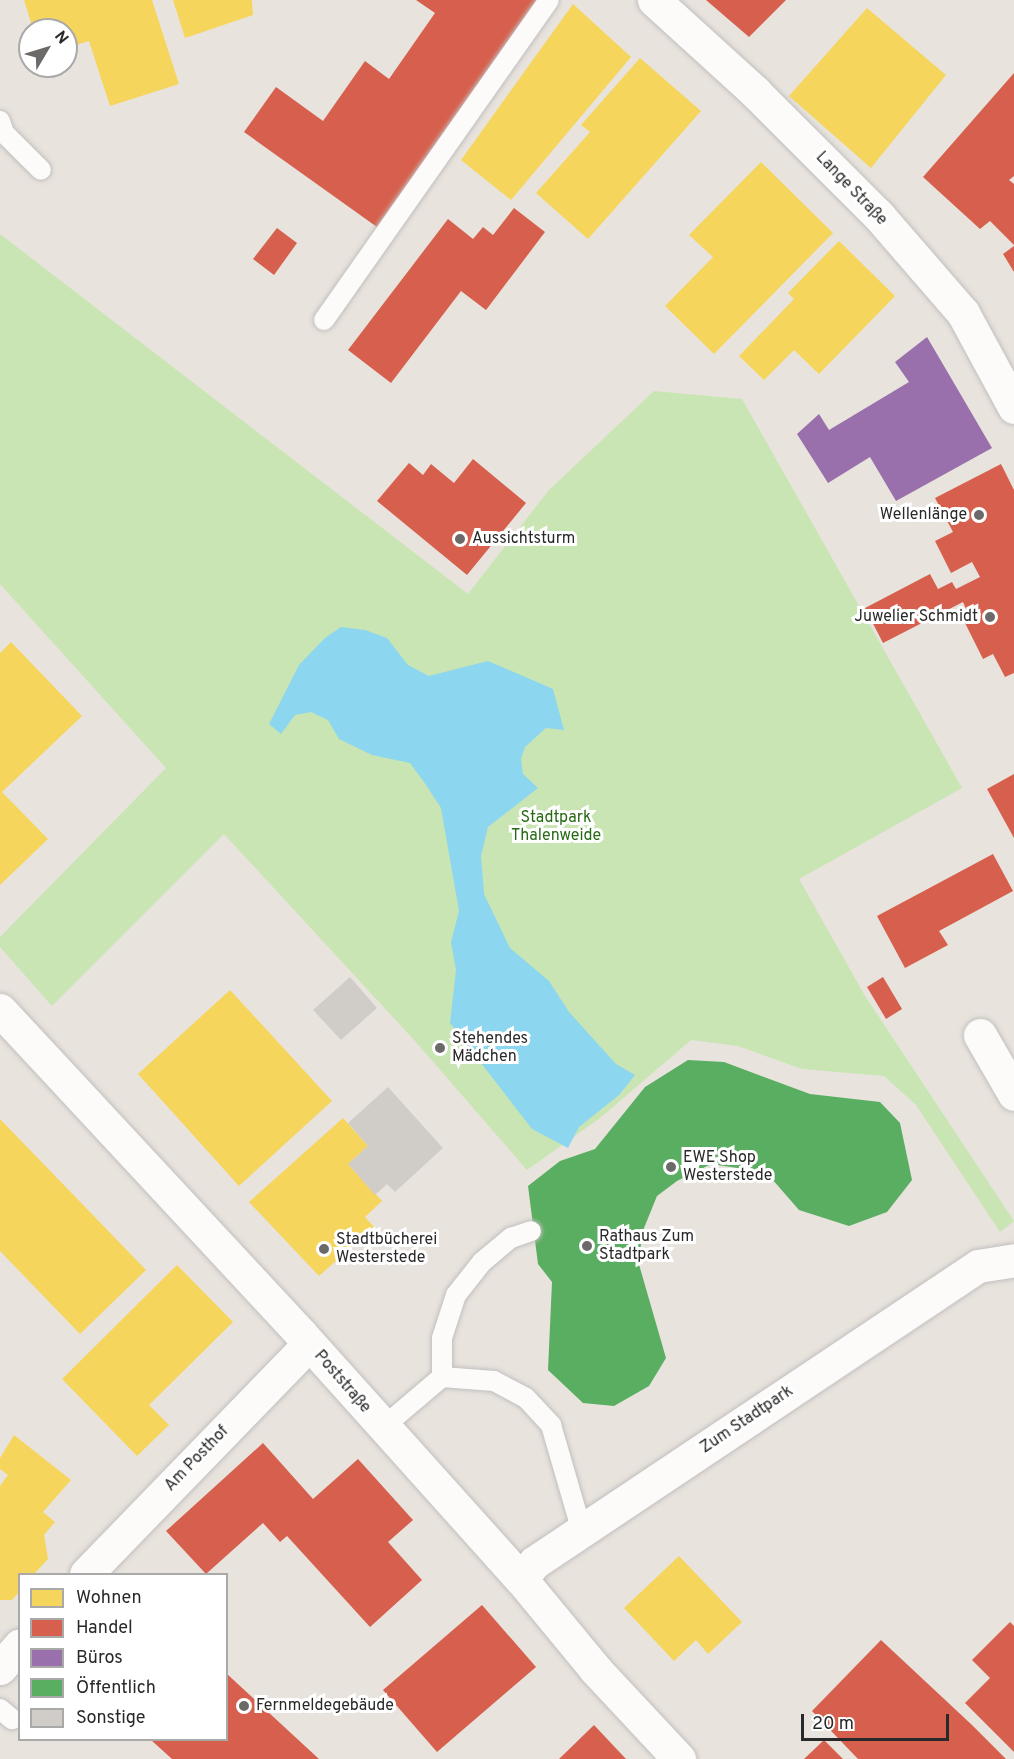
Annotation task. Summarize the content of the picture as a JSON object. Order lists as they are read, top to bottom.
{
  "streets": {
    "street": [
      "Lange Straße",
      "Poststraße",
      "Zum Stadtpark",
      "Am Posthof"
    ]
  },
  "crossings": [
    ["Poststraße", "Zum Stadtpark"],
    ["Poststraße", "Am Posthof"]
  ],
  "parks": ["Stadtpark Thalenweide"],
  "places": [
    "Wellenlänge",
    "Aussichtsturm",
    "Juwelier Schmidt",
    "Stehendes Mädchen",
    "EWE Shop Westerstede",
    "Rathaus Zum Stadtpark",
    "Stadtbücherei Westerstede",
    "Fernmeldegebäude"
  ],
  "legend": [
    "Wohnen",
    "Handel",
    "Büros",
    "Öffentlich",
    "Sonstige"
  ],
  "scale_bar": "20 m",
  "north": "top right"
}
